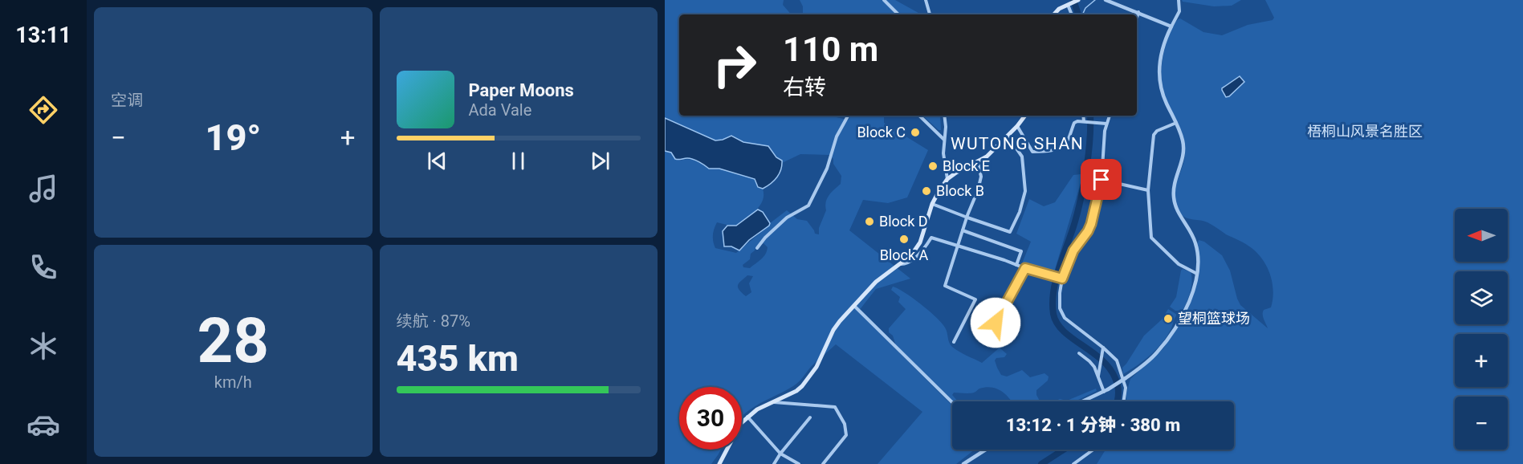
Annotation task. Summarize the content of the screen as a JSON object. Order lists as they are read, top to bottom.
{
  "districts": ["WUTONG SHAN"],
  "parks": ["梧桐山风景名胜区"],
  "places": [
    "Block C",
    "Block E",
    "Block B",
    "Block D",
    "Block A",
    "望桐篮球场"
  ],
  "north": "left",
  "page": {
    "tabs": "13:11",
    "tile": [
      "空调",
      ["28", "km/h"],
      ["续航 · 87%", "435 km"]
    ],
    "turn": ["110 m", "右转"],
    "song": ["Paper Moons", "Ada Vale"],
    "heat": ["−", "19°", "+"],
    "map_buttons": ["+", "−"],
    "limit": "30",
    "trip": "13:12 · 1 分钟 · 380 m"
  }
}
